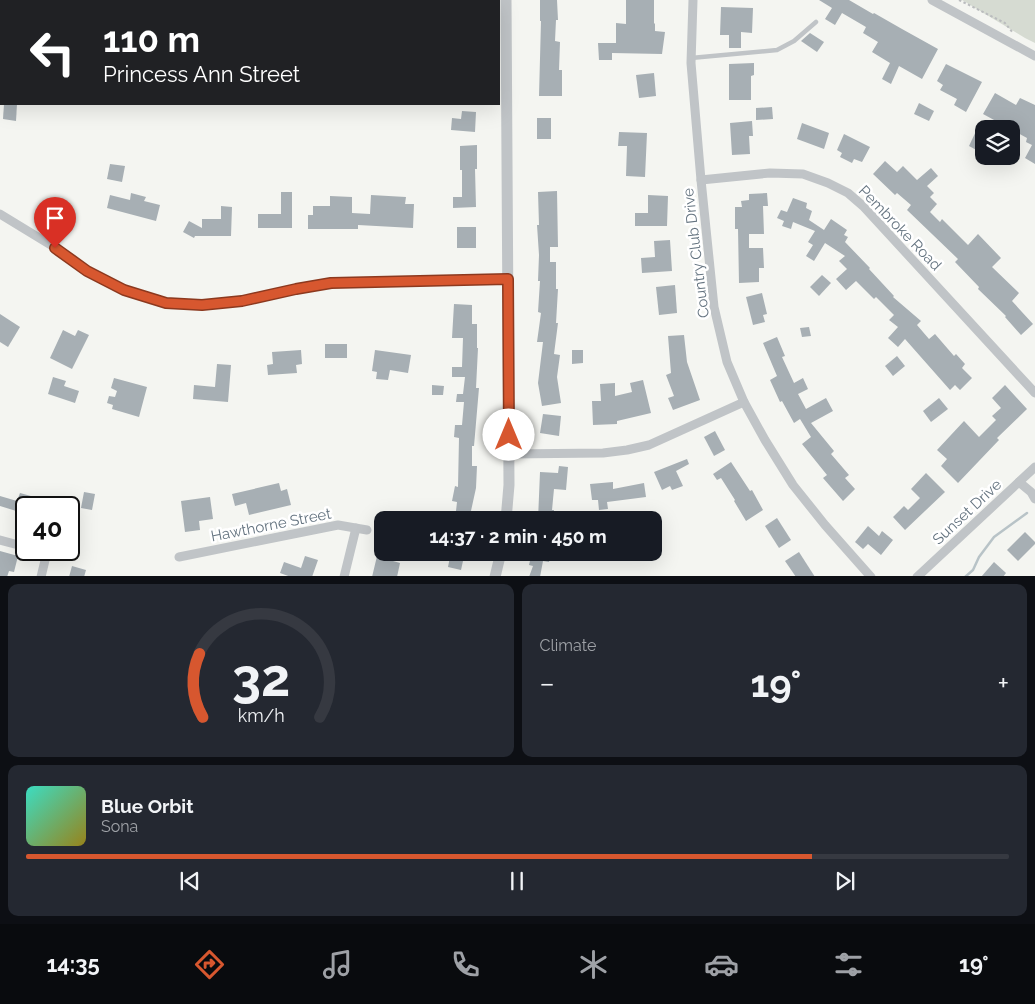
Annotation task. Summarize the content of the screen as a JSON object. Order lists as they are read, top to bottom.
{
  "streets": {
    "street": [
      "Pembroke Road",
      "Country Club Drive",
      "Sunset Drive",
      "Hawthorne Street"
    ]
  },
  "crossings": [
    ["Pembroke Road", "Country Club Drive"]
  ],
  "page": {
    "turn": ["110 m", "Princess Ann Street"],
    "limit": "40",
    "trip": "14:37 · 2 min · 450 m",
    "tile": "Climate",
    "heat": ["−", "19°", "+"],
    "song": ["Blue Orbit", "Sona"],
    "tabs": ["14:35", "19°"],
    "gauge": ["32", "km/h"]
  }
}
